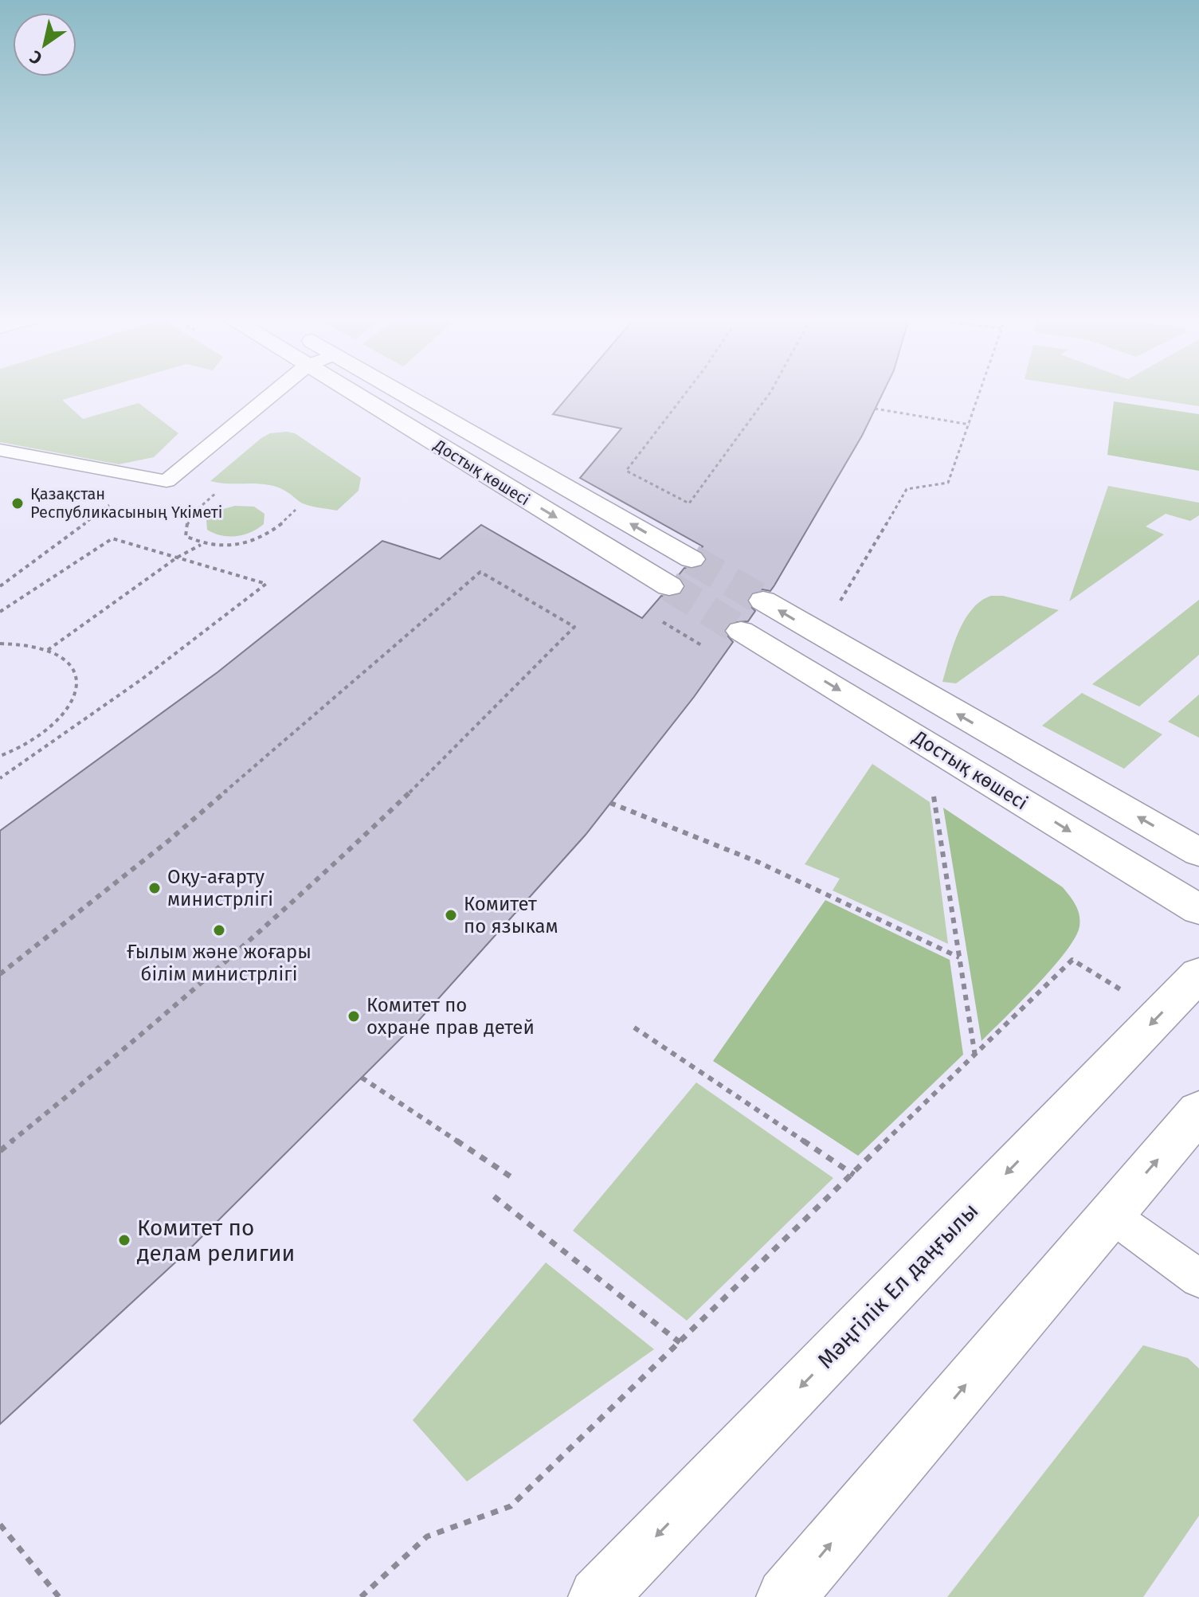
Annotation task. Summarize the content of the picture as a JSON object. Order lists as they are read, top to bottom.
{
  "streets": {
    "street": ["Достық көшесі", "Мәңгілік Ел даңғылы"]
  },
  "places": [
    "Қазақстан Республикасының Үкіметі",
    "Оқу-ағарту министрлігі",
    "Комитет по языкам",
    "Ғылым және жоғары білім министрлігі",
    "Комитет по охране прав детей",
    "Комитет по делам религии"
  ],
  "north": "bottom left"
}
